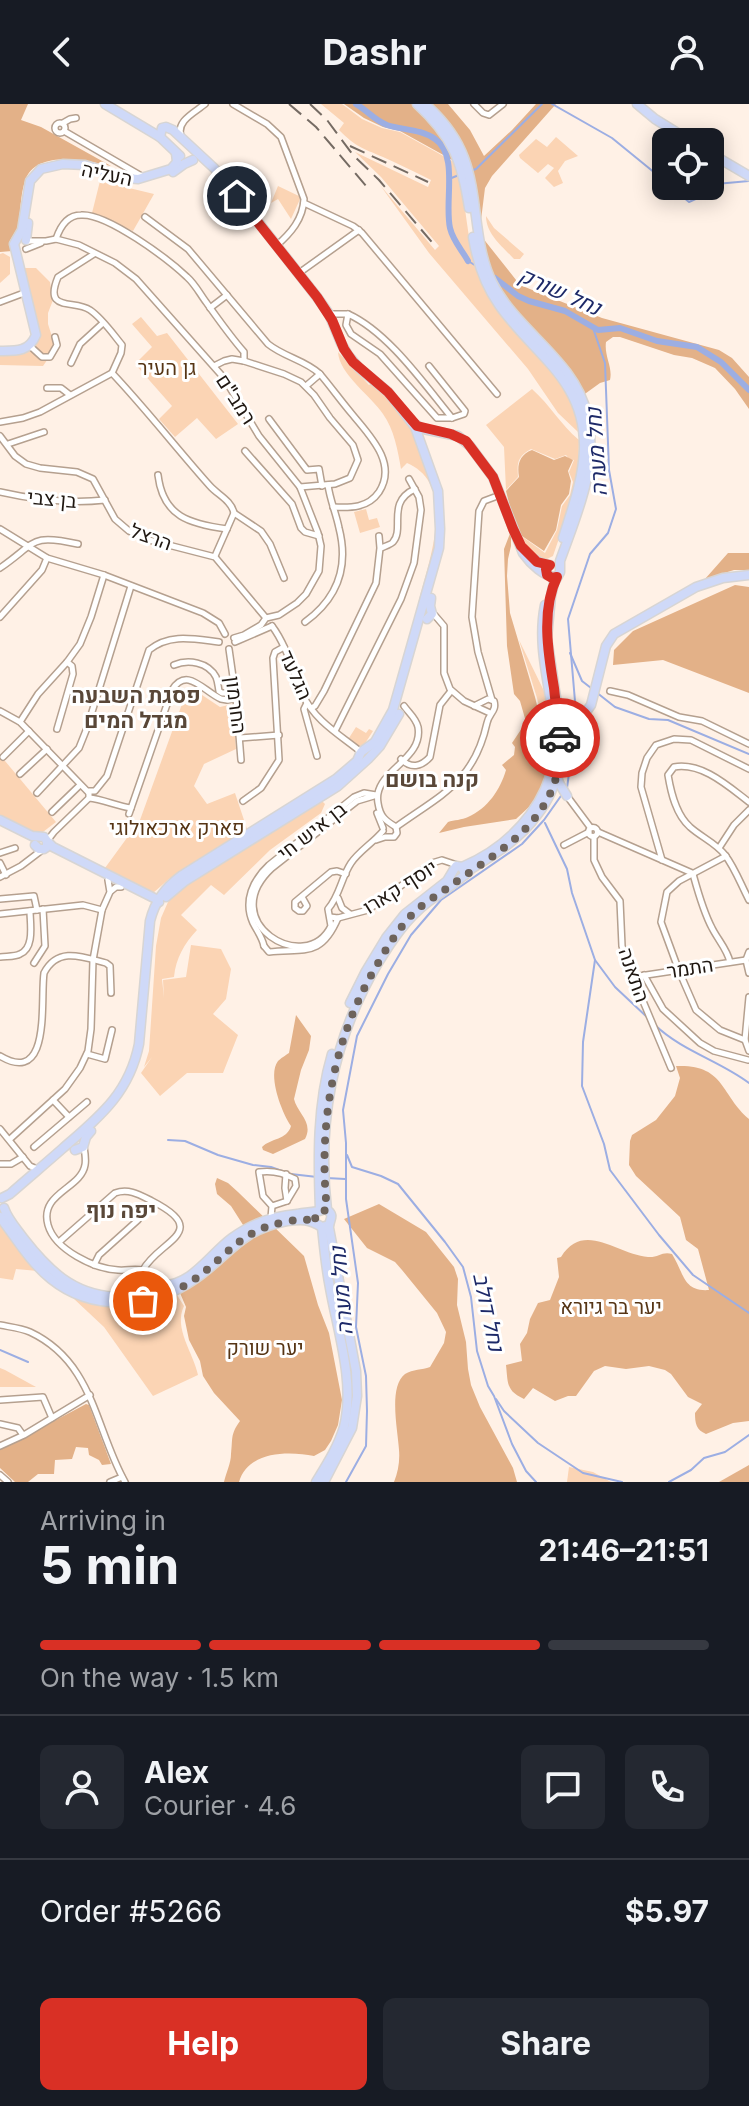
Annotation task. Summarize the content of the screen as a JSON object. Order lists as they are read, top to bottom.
{
  "streets": {
    "main road": ["העליה"],
    "street": [
      "רמב\"ם",
      "בן צבי",
      "הרצל",
      "הגלעד",
      "החרמון",
      "בן איש חי",
      "יוסף קארו",
      "התמר",
      "התאנה"
    ]
  },
  "crossings": [
    ["רמב\"ם", "הגלעד"],
    ["רמב\"ם", "החרמון"],
    ["בן צבי", "הרצל"],
    ["התמר", "התאנה"]
  ],
  "districts": ["פסגת השבעה מגדל המים", "קנה בושם", "יפה נוף"],
  "water": ["נחל שורק", "נחל מערה", "נחל דולב"],
  "parks": [
    "גן העיר",
    "פארק ארכאולוגי",
    "יער בר גיורא",
    "יער שורק"
  ],
  "page": {
    "header": "Dashr",
    "heading": ["5 min", "Arriving in", "21:46–21:51"],
    "panel": [
      "Alex",
      "Courier · 4.6",
      "Order #5266",
      "$5.97"
    ],
    "bar": "On the way · 1.5 km",
    "buttons": ["Help", "Share"]
  }
}
